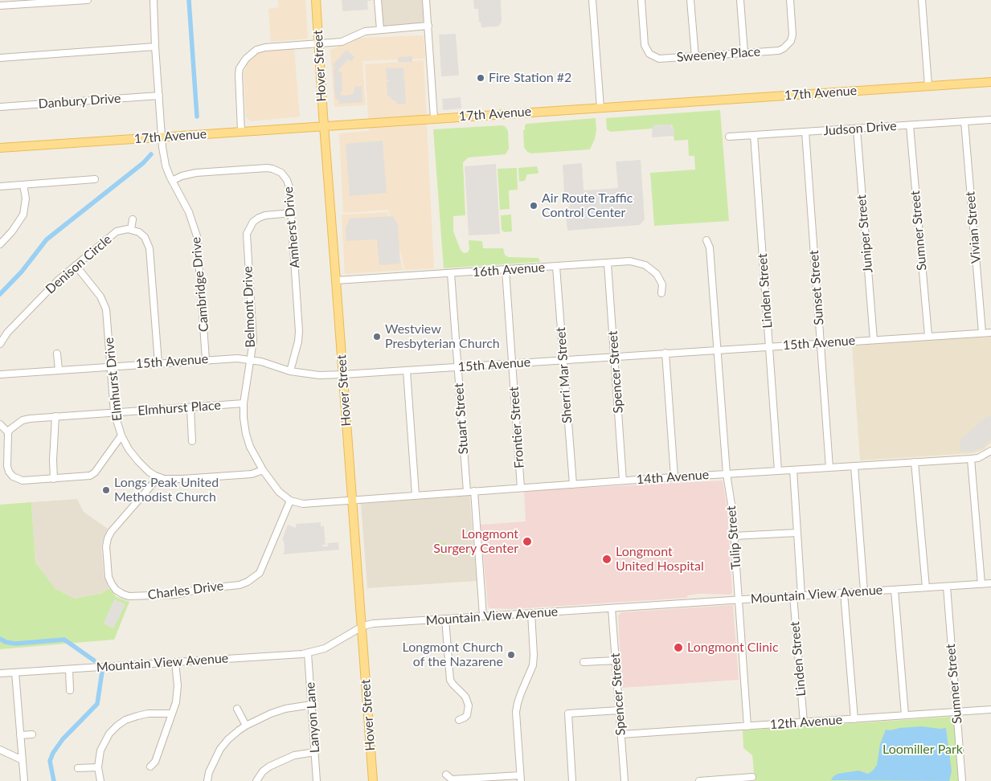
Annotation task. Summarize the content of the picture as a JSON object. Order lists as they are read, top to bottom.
{
  "streets": {
    "main road": ["Hover Street", "17th Avenue"],
    "street": [
      "Sweeney Place",
      "Danbury Drive",
      "Judson Drive",
      "Amherst Drive",
      "Vivian Street",
      "Sumner Street",
      "Juniper Street",
      "Denison Circle",
      "16th Avenue",
      "Cambridge Drive",
      "Sunset Street",
      "Linden Street",
      "Belmont Drive",
      "15th Avenue",
      "Spencer Street",
      "Sherri Mar Street",
      "Elmhurst Drive",
      "Elmhurst Place",
      "Stuart Street",
      "Frontier Street",
      "14th Avenue",
      "Tulip Street",
      "Charles Drive",
      "Mountain View Avenue",
      "Lanyon Lane",
      "12th Avenue"
    ]
  },
  "crossings": [
    ["Hover Street", "17th Avenue"],
    ["Hover Street", "16th Avenue"],
    ["Hover Street", "15th Avenue"],
    ["Hover Street", "14th Avenue"],
    ["Hover Street", "Mountain View Avenue"],
    ["17th Avenue", "Cambridge Drive"],
    ["Danbury Drive", "Cambridge Drive"],
    ["Judson Drive", "Vivian Street"],
    ["Judson Drive", "Sumner Street"],
    ["Judson Drive", "Juniper Street"],
    ["Judson Drive", "Sunset Street"],
    ["Judson Drive", "Linden Street"],
    ["Amherst Drive", "Cambridge Drive"],
    ["Amherst Drive", "Belmont Drive"],
    ["Amherst Drive", "15th Avenue"],
    ["Vivian Street", "15th Avenue"],
    ["Sumner Street", "15th Avenue"],
    ["Sumner Street", "Mountain View Avenue"],
    ["Sumner Street", "12th Avenue"],
    ["Juniper Street", "15th Avenue"],
    ["Denison Circle", "Elmhurst Drive"],
    ["16th Avenue", "Spencer Street"],
    ["16th Avenue", "Sherri Mar Street"],
    ["16th Avenue", "Stuart Street"],
    ["16th Avenue", "Frontier Street"],
    ["Cambridge Drive", "15th Avenue"],
    ["Sunset Street", "15th Avenue"],
    ["Sunset Street", "14th Avenue"],
    ["Linden Street", "15th Avenue"],
    ["Linden Street", "14th Avenue"],
    ["Linden Street", "Mountain View Avenue"],
    ["Linden Street", "12th Avenue"],
    ["Belmont Drive", "15th Avenue"],
    ["Belmont Drive", "Elmhurst Place"],
    ["Belmont Drive", "Charles Drive"],
    ["15th Avenue", "Spencer Street"],
    ["15th Avenue", "Sherri Mar Street"],
    ["15th Avenue", "Elmhurst Drive"],
    ["15th Avenue", "Stuart Street"],
    ["15th Avenue", "Frontier Street"],
    ["15th Avenue", "Tulip Street"],
    ["Spencer Street", "14th Avenue"],
    ["Spencer Street", "Mountain View Avenue"],
    ["Spencer Street", "12th Avenue"],
    ["Sherri Mar Street", "14th Avenue"],
    ["Elmhurst Drive", "Elmhurst Place"],
    ["Elmhurst Drive", "Charles Drive"],
    ["Stuart Street", "14th Avenue"],
    ["Frontier Street", "14th Avenue"],
    ["14th Avenue", "Tulip Street"],
    ["Tulip Street", "Mountain View Avenue"],
    ["Tulip Street", "12th Avenue"],
    ["Mountain View Avenue", "Lanyon Lane"]
  ],
  "parks": ["Loomiller Park"],
  "places": [
    "Fire Station #2",
    "Air Route Traffic Control Center",
    "Westview Presbyterian Church",
    "Longs Peak United Methodist Church",
    "Longmont Surgery Center",
    "Longmont United Hospital",
    "Longmont Clinic",
    "Longmont Church of the Nazarene"
  ]
}
